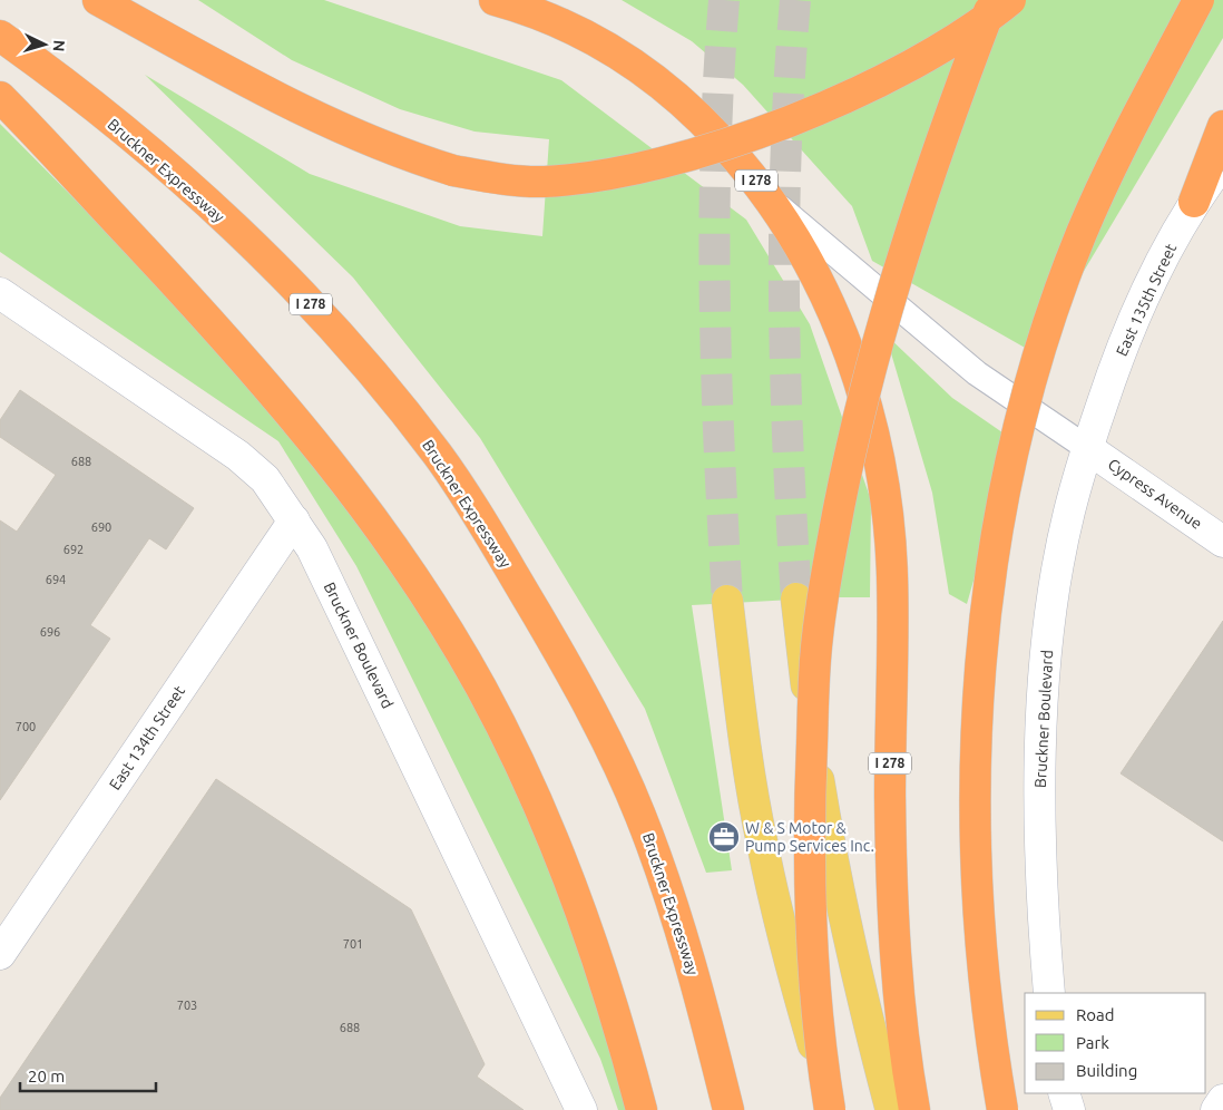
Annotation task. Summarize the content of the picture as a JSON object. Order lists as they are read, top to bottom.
{
  "streets": {
    "highway": ["Bruckner Expressway", "I 278"],
    "street": [
      "East 135th Street",
      "Cypress Avenue",
      "Bruckner Boulevard",
      "East 134th Street"
    ]
  },
  "crossings": [
    ["East 135th Street", "Cypress Avenue"],
    ["East 135th Street", "Bruckner Boulevard"],
    ["Cypress Avenue", "Bruckner Boulevard"],
    ["Bruckner Boulevard", "East 134th Street"]
  ],
  "places": {
    "office": ["W & S Motor & Pump Services Inc."]
  },
  "house_numbers": [
    "688",
    "690",
    "692",
    "694",
    "696",
    "700",
    "701",
    "703",
    "688"
  ],
  "legend": ["Road", "Park", "Building"],
  "scale_bar": "20 m",
  "north": "right"
}
